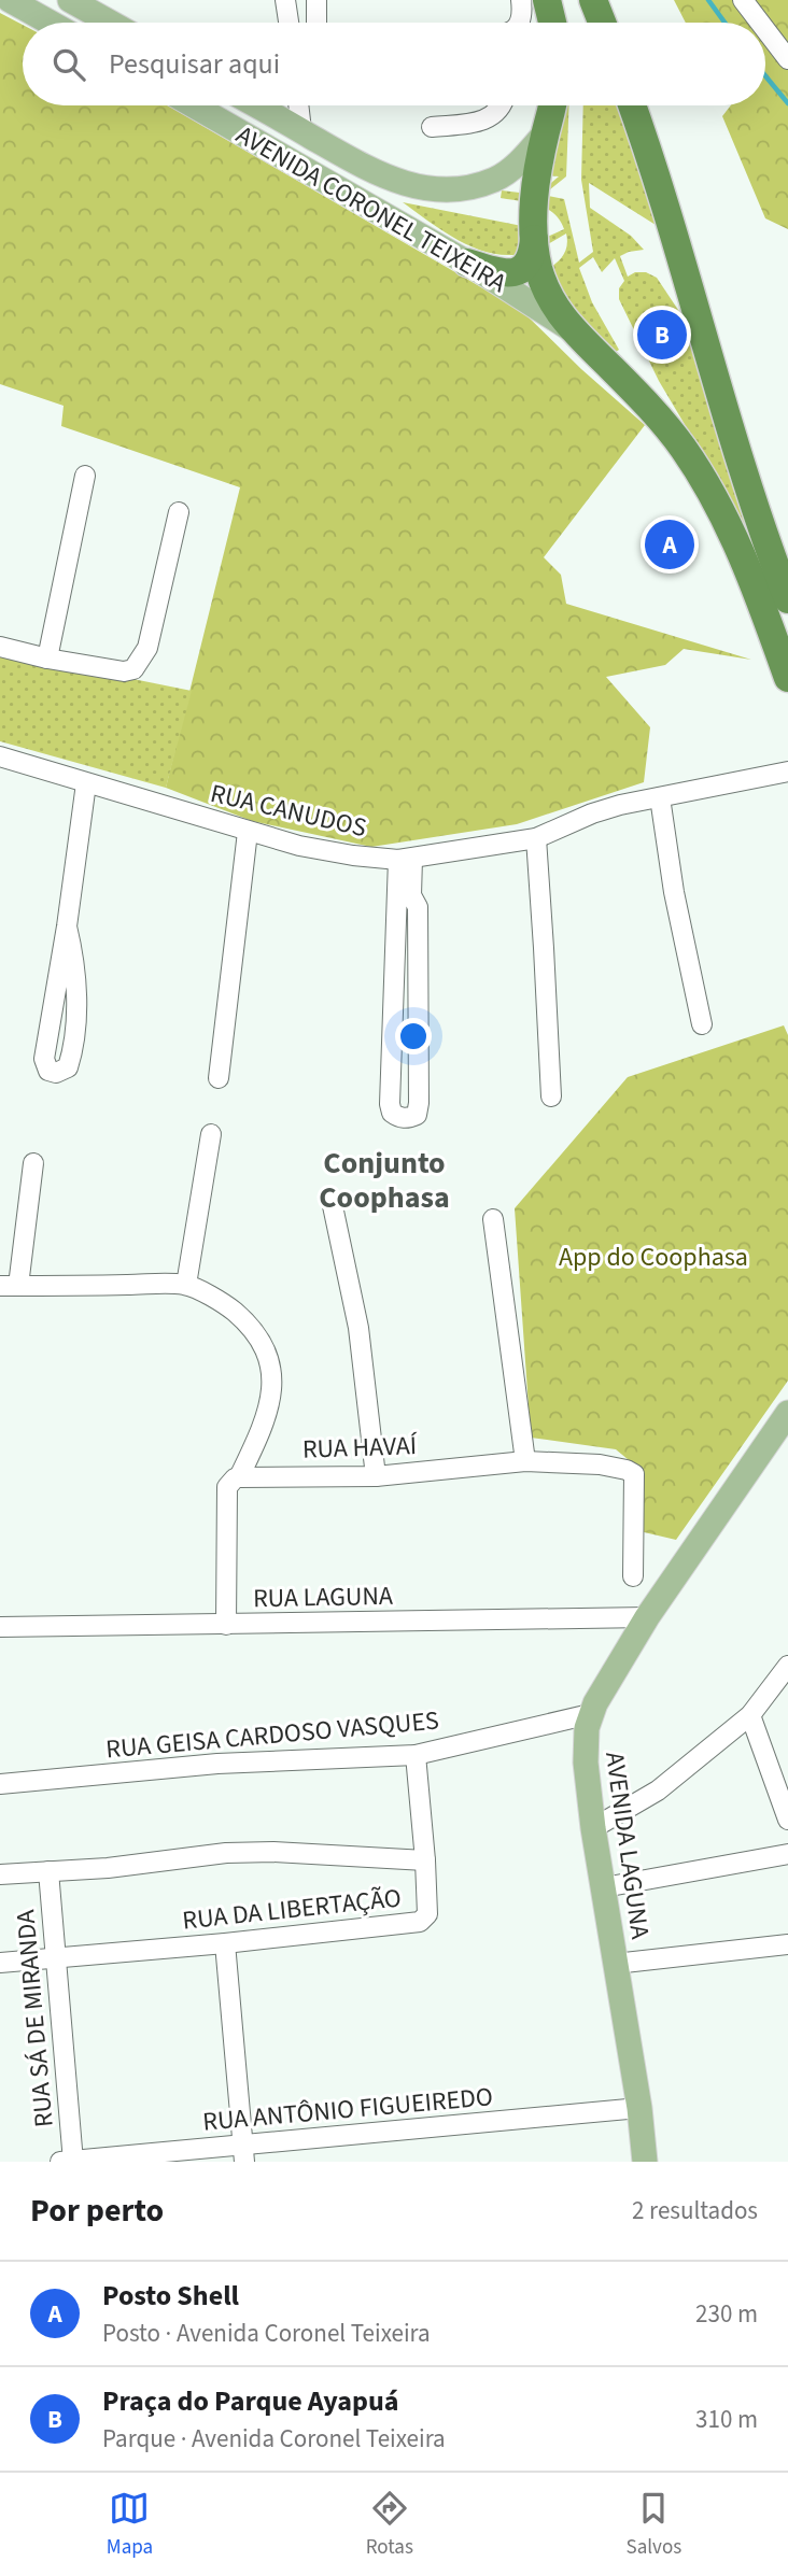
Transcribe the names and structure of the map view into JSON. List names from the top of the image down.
{
  "streets": {
    "highway": ["AVENIDA CORONEL TEIXEIRA"],
    "main road": ["AVENIDA LAGUNA"],
    "street": [
      "RUA CANUDOS",
      "RUA HAVAÍ",
      "RUA LAGUNA",
      "RUA GEISA CARDOSO VASQUES",
      "RUA DA LIBERTAÇÃO",
      "RUA SÁ DE MIRANDA",
      "RUA ANTÔNIO FIGUEIREDO"
    ]
  },
  "crossings": [
    ["RUA LAGUNA", "AVENIDA LAGUNA"],
    ["RUA GEISA CARDOSO VASQUES", "AVENIDA LAGUNA"],
    ["RUA GEISA CARDOSO VASQUES", "RUA DA LIBERTAÇÃO"],
    ["AVENIDA LAGUNA", "RUA ANTÔNIO FIGUEIREDO"],
    ["RUA DA LIBERTAÇÃO", "RUA SÁ DE MIRANDA"],
    ["RUA SÁ DE MIRANDA", "RUA ANTÔNIO FIGUEIREDO"]
  ],
  "districts": ["Conjunto Coophasa"],
  "parks": ["App do Coophasa"],
  "page": {
    "search": "Pesquisar aqui",
    "pins": ["B", "A"],
    "heading": ["Por perto", "2 resultados"],
    "list": [
      {
        "mark": "A",
        "name": "Posto Shell",
        "note": "Posto · Avenida Coronel Teixeira",
        "value": "230 m"
      },
      {
        "mark": "B",
        "name": "Praça do Parque Ayapuá",
        "note": "Parque · Avenida Coronel Teixeira",
        "value": "310 m"
      }
    ],
    "nav": ["Mapa", "Rotas", "Salvos"]
  }
}
